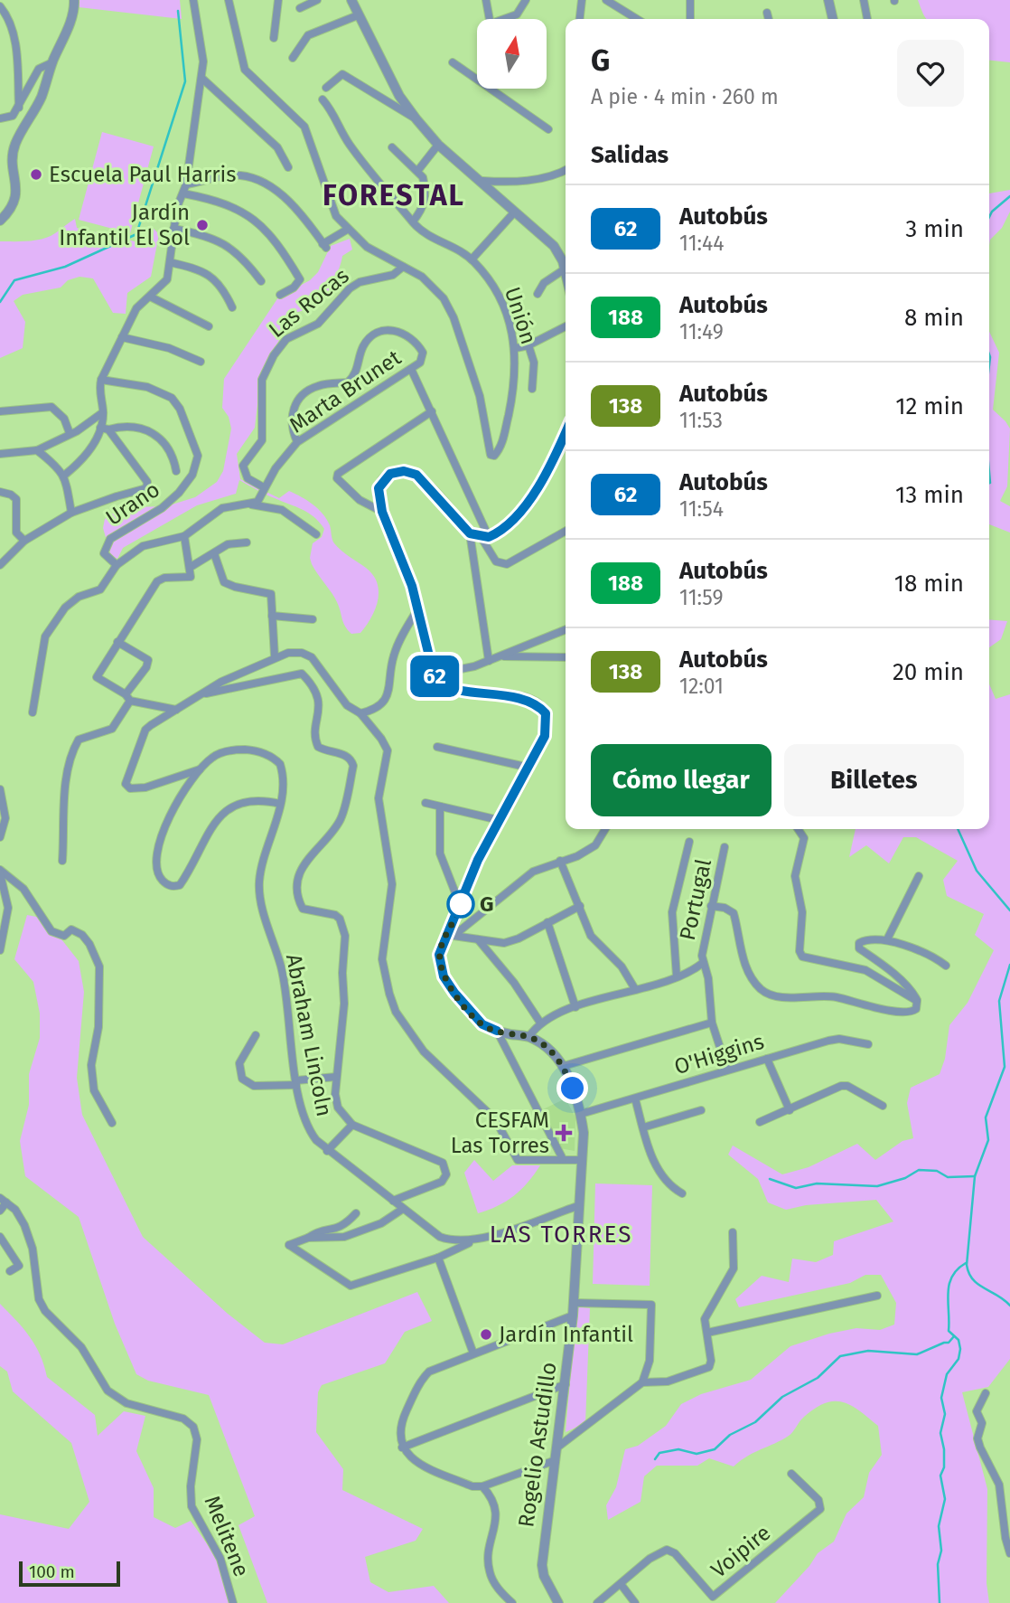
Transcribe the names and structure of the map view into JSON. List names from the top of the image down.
{
  "streets": {
    "street": [
      "Las Rocas",
      "Unión",
      "Marta Brunet",
      "Urano",
      "Portugal",
      "Abraham Lincoln",
      "O'Higgins",
      "Rogelio Astudillo",
      "Melitene",
      "Voipire"
    ]
  },
  "crossings": [
    ["Las Rocas", "Unión"],
    ["Las Rocas", "Marta Brunet"],
    ["Portugal", "O'Higgins"],
    ["Abraham Lincoln", "Rogelio Astudillo"],
    ["O'Higgins", "Rogelio Astudillo"]
  ],
  "districts": ["FORESTAL", "LAS TORRES"],
  "places": {
    "other": [
      "Escuela Paul Harris",
      "Jardín Infantil El Sol",
      "G",
      "Jardín Infantil"
    ],
    "health": ["CESFAM Las Torres"]
  },
  "lines": ["bus line 62"],
  "scale_bar": "100 m",
  "north": "top",
  "page": {
    "on_map": "62",
    "heading": [
      ["G", "A pie · 4 min · 260 m"],
      "Salidas"
    ],
    "list": [
      {
        "mark": "62",
        "name": "Autobús",
        "note": "11:44",
        "value": "3 min"
      },
      {
        "mark": "188",
        "name": "Autobús",
        "note": "11:49",
        "value": "8 min"
      },
      {
        "mark": "138",
        "name": "Autobús",
        "note": "11:53",
        "value": "12 min"
      },
      {
        "mark": "62",
        "name": "Autobús",
        "note": "11:54",
        "value": "13 min"
      },
      {
        "mark": "188",
        "name": "Autobús",
        "note": "11:59",
        "value": "18 min"
      },
      {
        "mark": "138",
        "name": "Autobús",
        "note": "12:01",
        "value": "20 min"
      }
    ],
    "buttons": ["Cómo llegar", "Billetes"],
    "scale": "100 m"
  }
}
